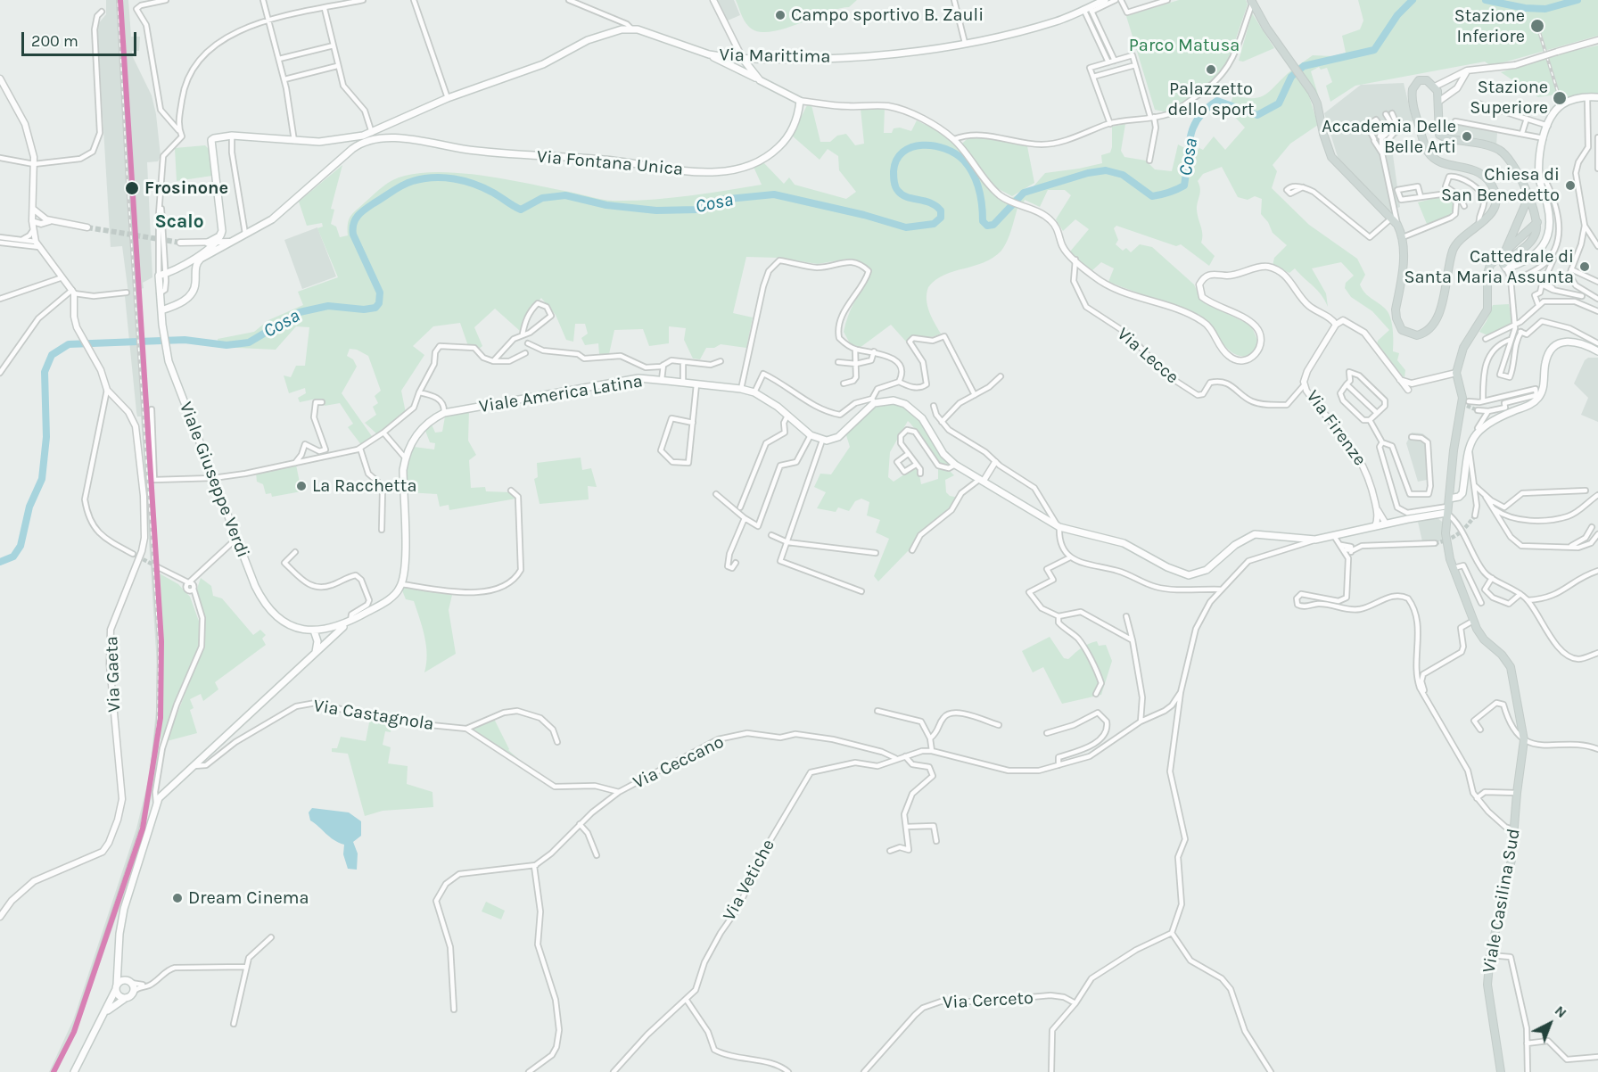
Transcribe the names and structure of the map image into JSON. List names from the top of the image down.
{
  "streets": {
    "main road": [
      "Via Marittima",
      "Via Fontana Unica",
      "Viale America Latina",
      "Viale Giuseppe Verdi",
      "Viale Casilina Sud"
    ],
    "street": [
      "Via Lecce",
      "Via Firenze",
      "Via Gaeta",
      "Via Castagnola",
      "Via Ceccano",
      "Via Vetiche",
      "Via Cerceto"
    ]
  },
  "crossings": [
    ["Via Lecce", "Via Firenze"],
    ["Via Castagnola", "Via Ceccano"],
    ["Via Ceccano", "Via Vetiche"]
  ],
  "districts": ["Scalo"],
  "water": ["Cosa"],
  "parks": ["Parco Matusa"],
  "places": [
    "Campo sportivo B. Zauli",
    "Stazione Inferiore",
    "Palazzetto dello sport",
    "Stazione Superiore",
    "Accademia Delle Belle Arti",
    "Chiesa di San Benedetto",
    "Frosinone",
    "Cattedrale di Santa Maria Assunta",
    "La Racchetta",
    "Dream Cinema"
  ],
  "scale_bar": "200 m",
  "north": "top right"
}
